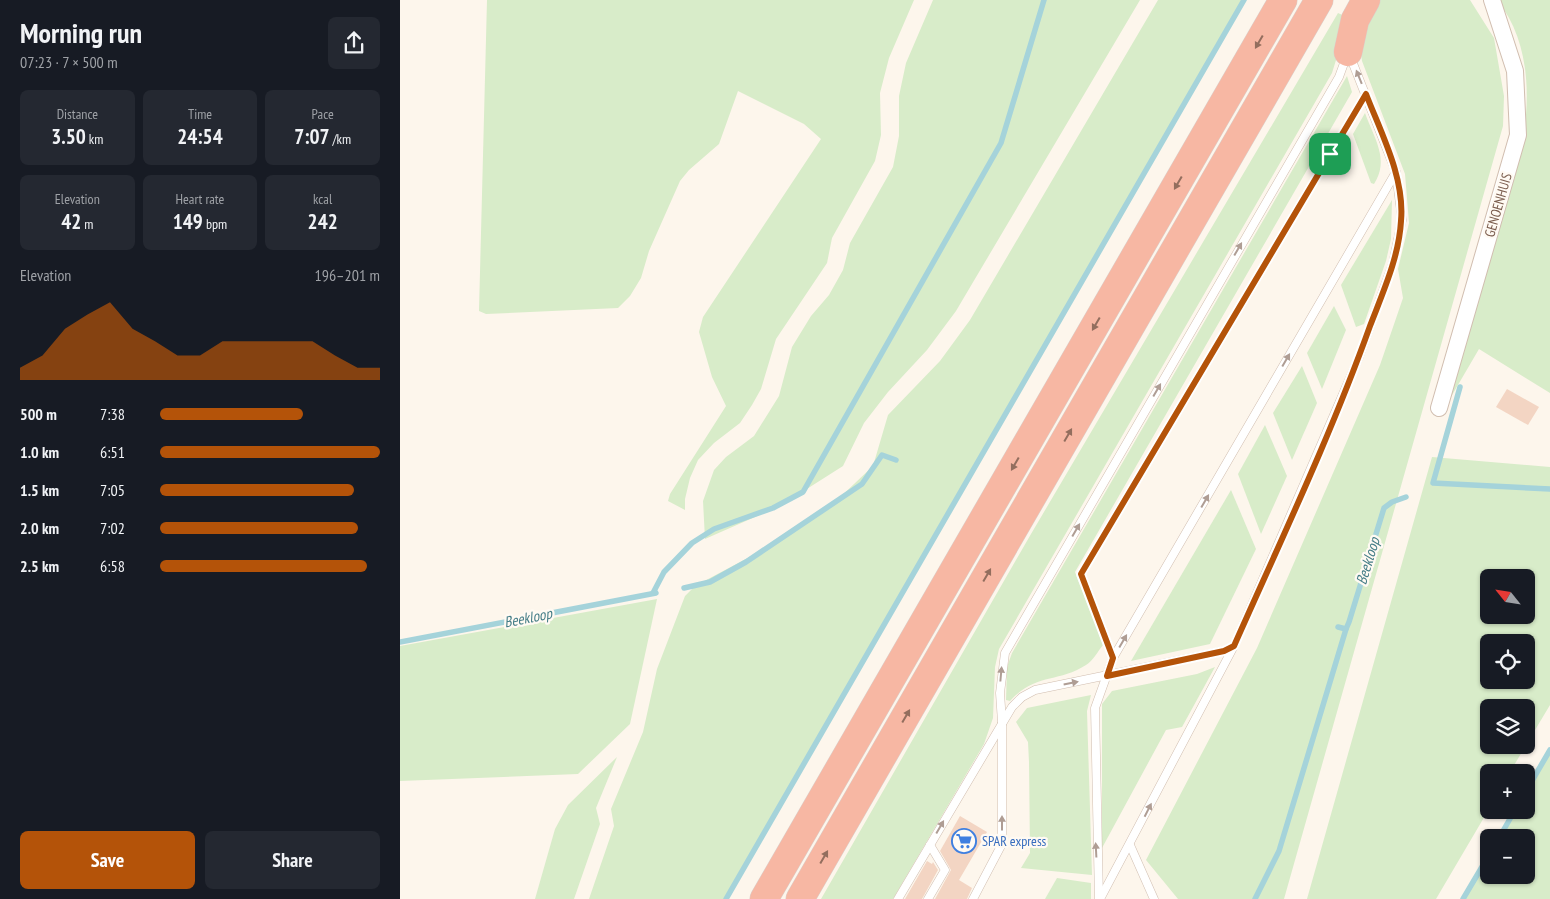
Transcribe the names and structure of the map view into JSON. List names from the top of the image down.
{
  "streets": {
    "street": ["GENOENHUIS"]
  },
  "water": ["Beekloop"],
  "places": {
    "supermarket": ["SPAR express"]
  },
  "north": "top left",
  "page": {
    "heading": ["Morning run", "07:23 · 7 × 500 m"],
    "stats": [
      ["Distance", "3.50 km"],
      ["Time", "24:54"],
      ["Pace", "7:07 /km"],
      ["Elevation", "42 m"],
      ["Heart rate", "149 bpm"],
      ["kcal", "242"]
    ],
    "chart": ["Elevation", "196–201 m"],
    "list": [
      {
        "name": "500 m",
        "note": "7:38"
      },
      {
        "name": "1.0 km",
        "note": "6:51"
      },
      {
        "name": "1.5 km",
        "note": "7:05"
      },
      {
        "name": "2.0 km",
        "note": "7:02"
      },
      {
        "name": "2.5 km",
        "note": "6:58"
      }
    ],
    "map_buttons": ["+", "−"],
    "buttons": ["Save", "Share"]
  }
}
